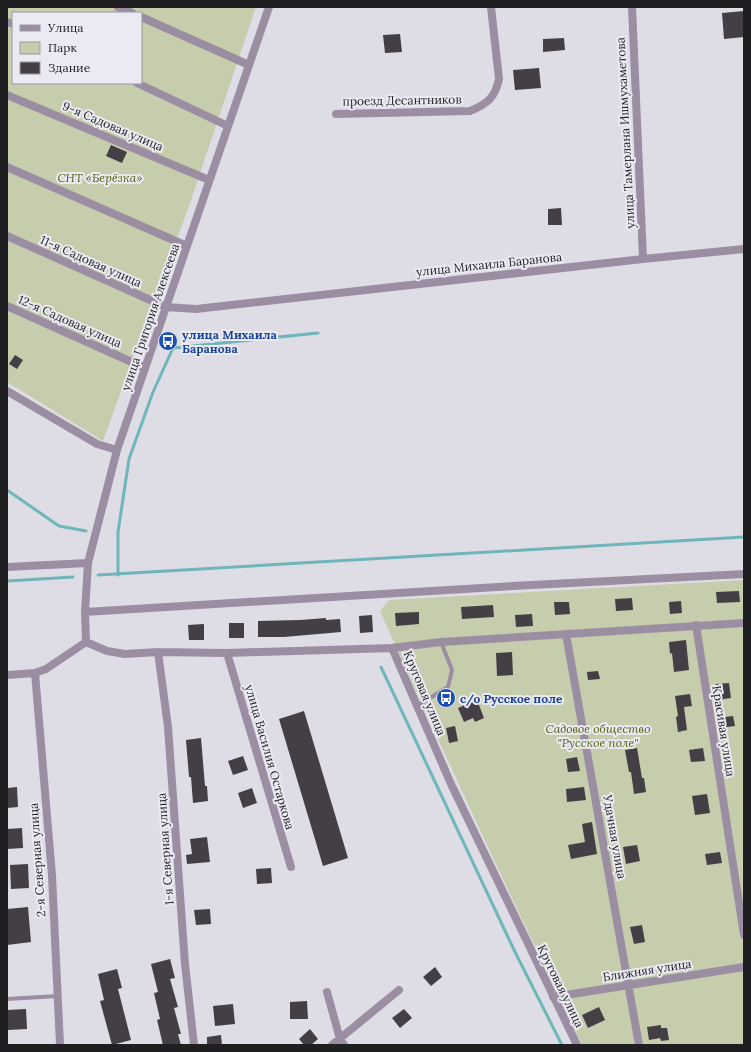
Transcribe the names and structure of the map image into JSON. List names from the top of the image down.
{
  "streets": {
    "street": [
      "проезд Десантников",
      "9-я Садовая улица",
      "улица Тамерлана Ишмухаметова",
      "11-я Садовая улица",
      "улица Михаила Баранова",
      "улица Григория Алексеева",
      "12-я Садовая улица",
      "Круговая улица",
      "Красивая улица",
      "улица Василия Остаркова",
      "Удачная улица",
      "1-я Северная улица",
      "2-я Северная улица",
      "Ближняя улица"
    ]
  },
  "crossings": [
    ["9-я Садовая улица", "улица Григория Алексеева"],
    ["улица Тамерлана Ишмухаметова", "улица Михаила Баранова"],
    ["11-я Садовая улица", "улица Михаила Баранова"],
    ["11-я Садовая улица", "улица Григория Алексеева"],
    ["улица Михаила Баранова", "улица Григория Алексеева"],
    ["улица Григория Алексеева", "12-я Садовая улица"],
    ["Круговая улица", "Красивая улица"],
    ["Круговая улица", "Удачная улица"],
    ["Круговая улица", "Ближняя улица"],
    ["Удачная улица", "Ближняя улица"]
  ],
  "parks": ["СНТ «Берёзка»", "Садовое общество \"Русское поле\""],
  "places": {
    "bus stop": ["улица Михаила Баранова", "с/о Русское поле"]
  },
  "legend": ["Улица", "Парк", "Здание"]
}
